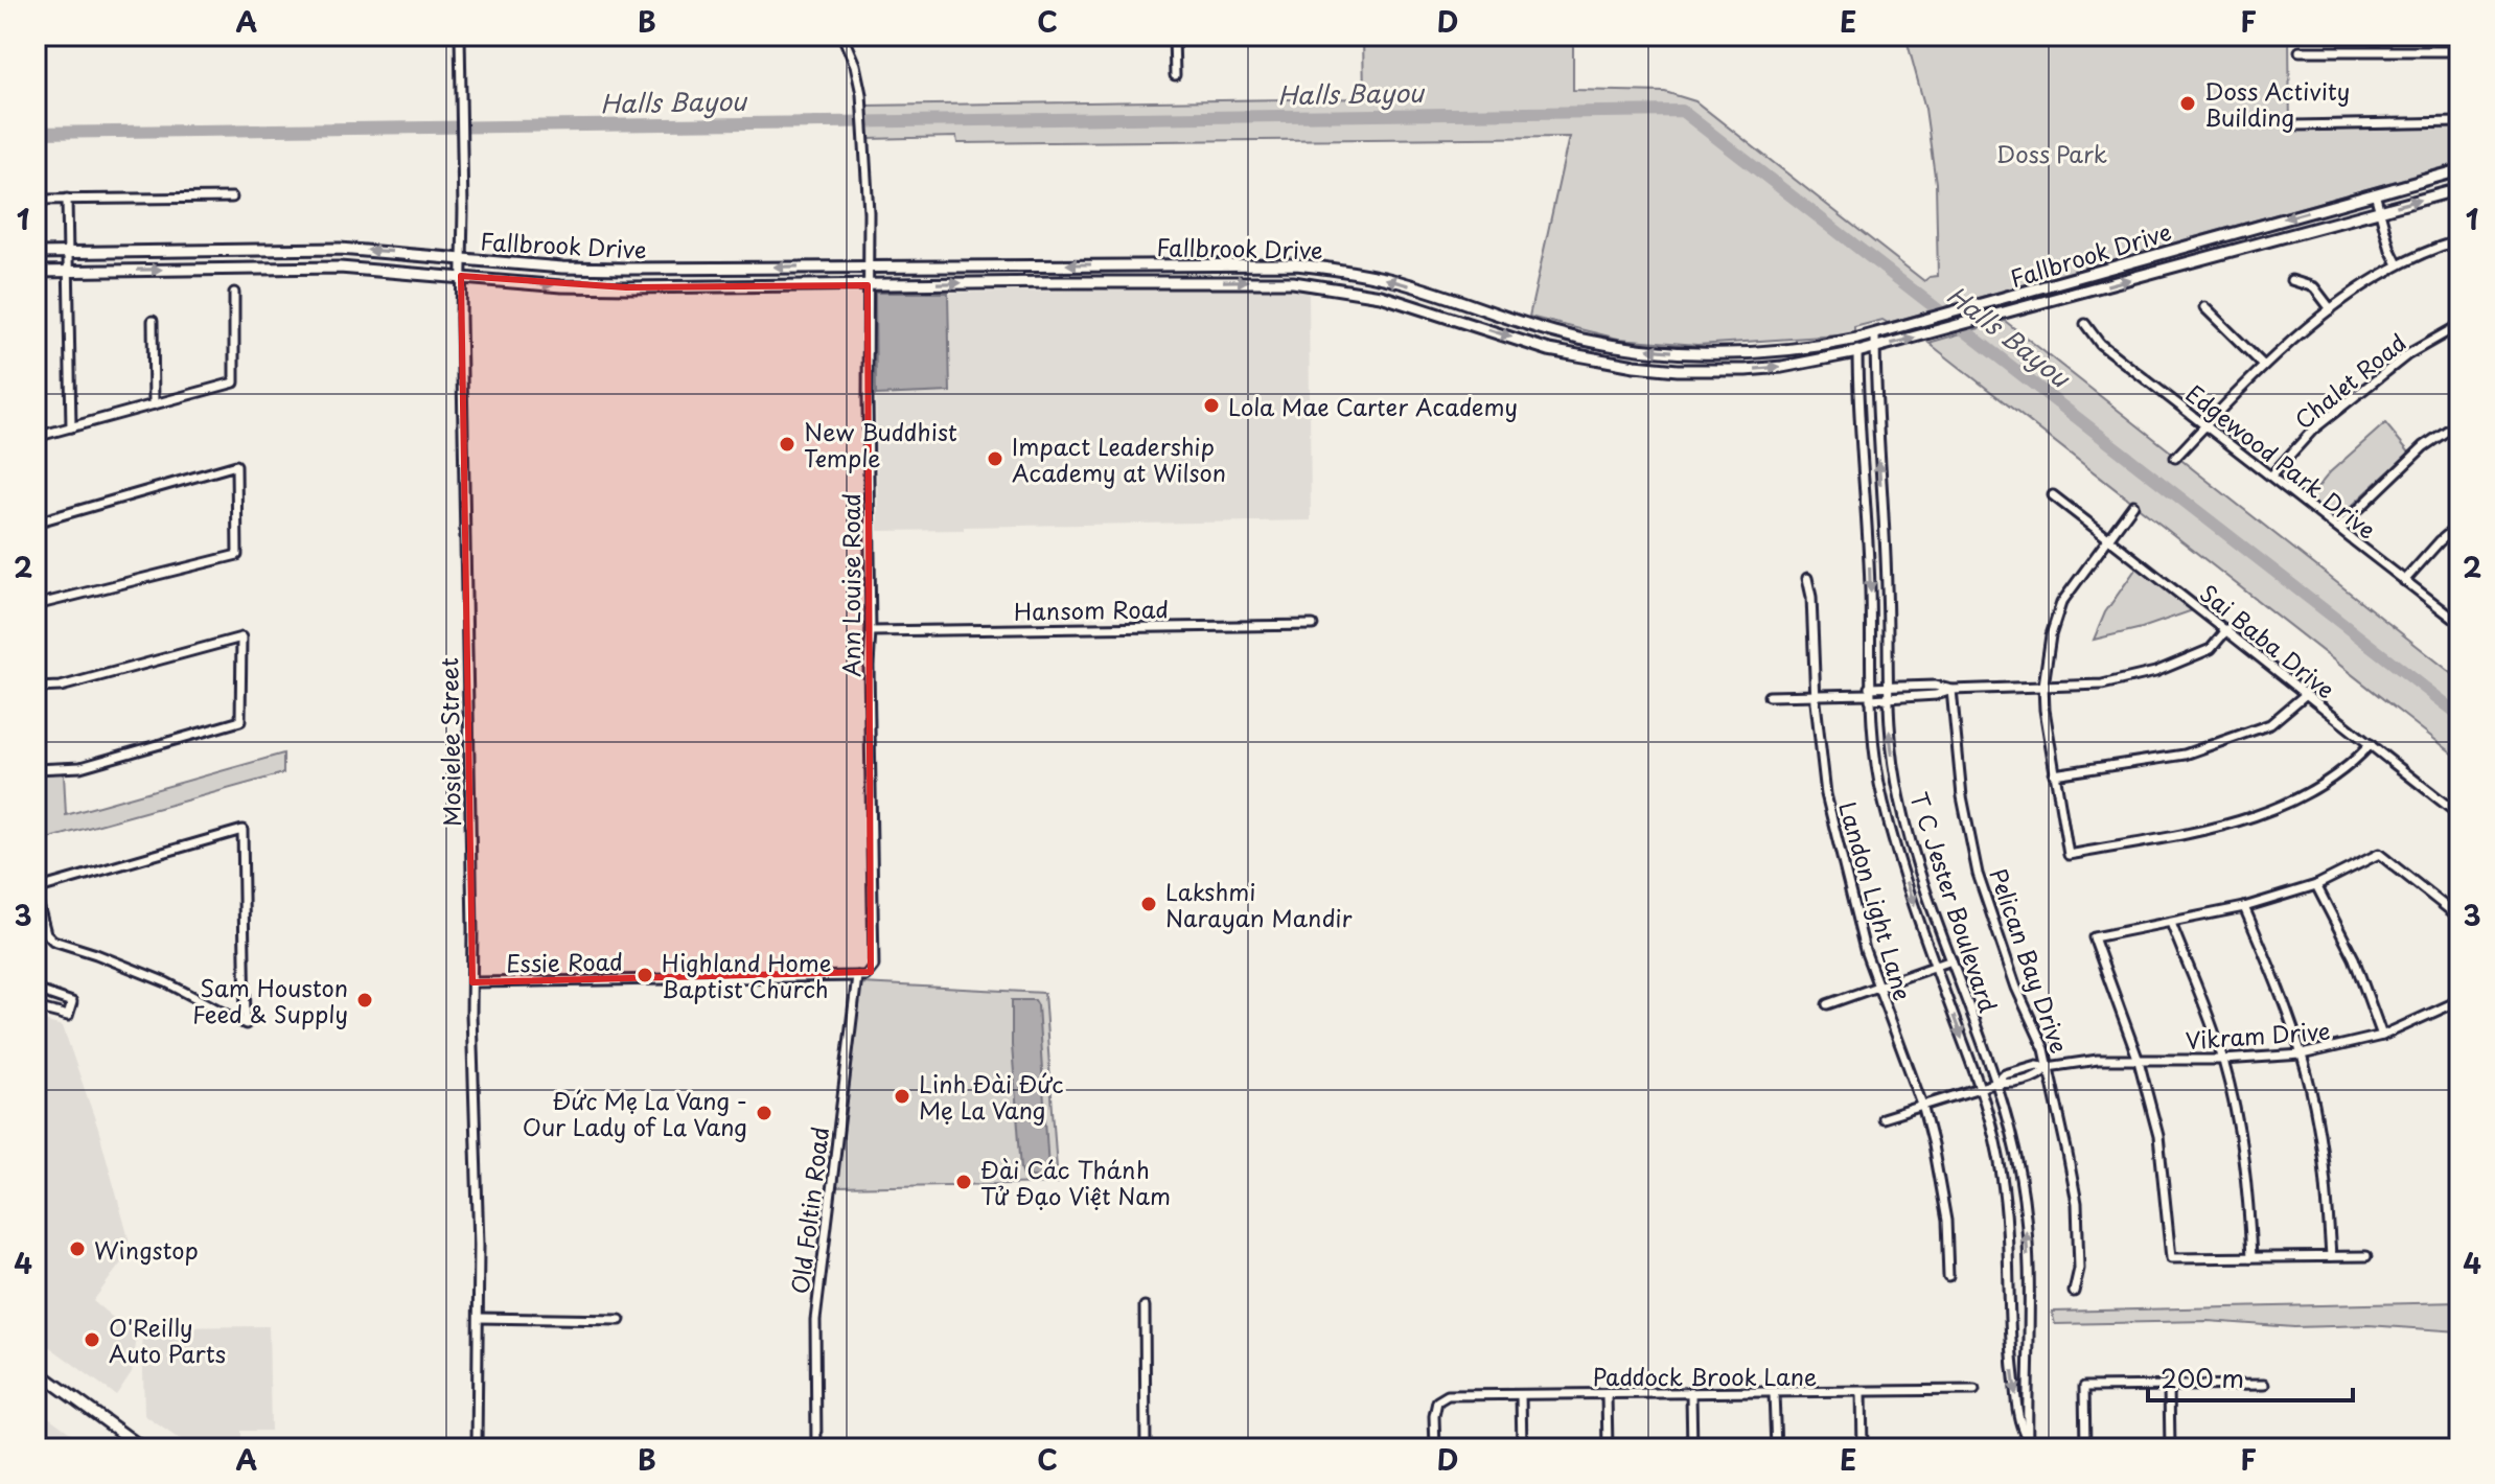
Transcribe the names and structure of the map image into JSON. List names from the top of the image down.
{
  "streets": {
    "main road": ["Fallbrook Drive"],
    "street": [
      "Chalet Road",
      "Edgewood Park Drive",
      "Ann Louise Road",
      "Hansom Road",
      "Sai Baba Drive",
      "Mosielee Street",
      "Landon Light Lane",
      "T C Jester Boulevard",
      "Pelican Bay Drive",
      "Essie Road",
      "Vikram Drive",
      "Old Foltin Road",
      "Paddock Brook Lane"
    ]
  },
  "crossings": [
    ["Fallbrook Drive", "Ann Louise Road"],
    ["Fallbrook Drive", "Mosielee Street"],
    ["Fallbrook Drive", "T C Jester Boulevard"],
    ["Chalet Road", "Edgewood Park Drive"],
    ["Ann Louise Road", "Hansom Road"],
    ["Ann Louise Road", "Essie Road"],
    ["Ann Louise Road", "Old Foltin Road"],
    ["Mosielee Street", "Essie Road"],
    ["Landon Light Lane", "Vikram Drive"],
    ["T C Jester Boulevard", "Vikram Drive"],
    ["Pelican Bay Drive", "Vikram Drive"],
    ["Essie Road", "Old Foltin Road"]
  ],
  "water": ["Halls Bayou"],
  "parks": ["Doss Park"],
  "places": [
    "Doss Activity Building",
    "Lola Mae Carter Academy",
    "New Buddhist Temple",
    "Impact Leadership Academy at Wilson",
    "Lakshmi Narayan Mandir",
    "Highland Home Baptist Church",
    "Sam Houston Feed & Supply",
    "Linh Đài Đức Mẹ La Vang",
    "Đức Mẹ La Vang - Our Lady of La Vang",
    "Đài Các Thánh Tử Đạo Việt Nam",
    "Wingstop",
    "O'Reilly Auto Parts"
  ],
  "scale_bar": "200 m",
  "grid": {
    "columns": [
      "A",
      "B",
      "C",
      "D",
      "E",
      "F"
    ],
    "rows": [
      "1",
      "2",
      "3",
      "4"
    ]
  }
}
